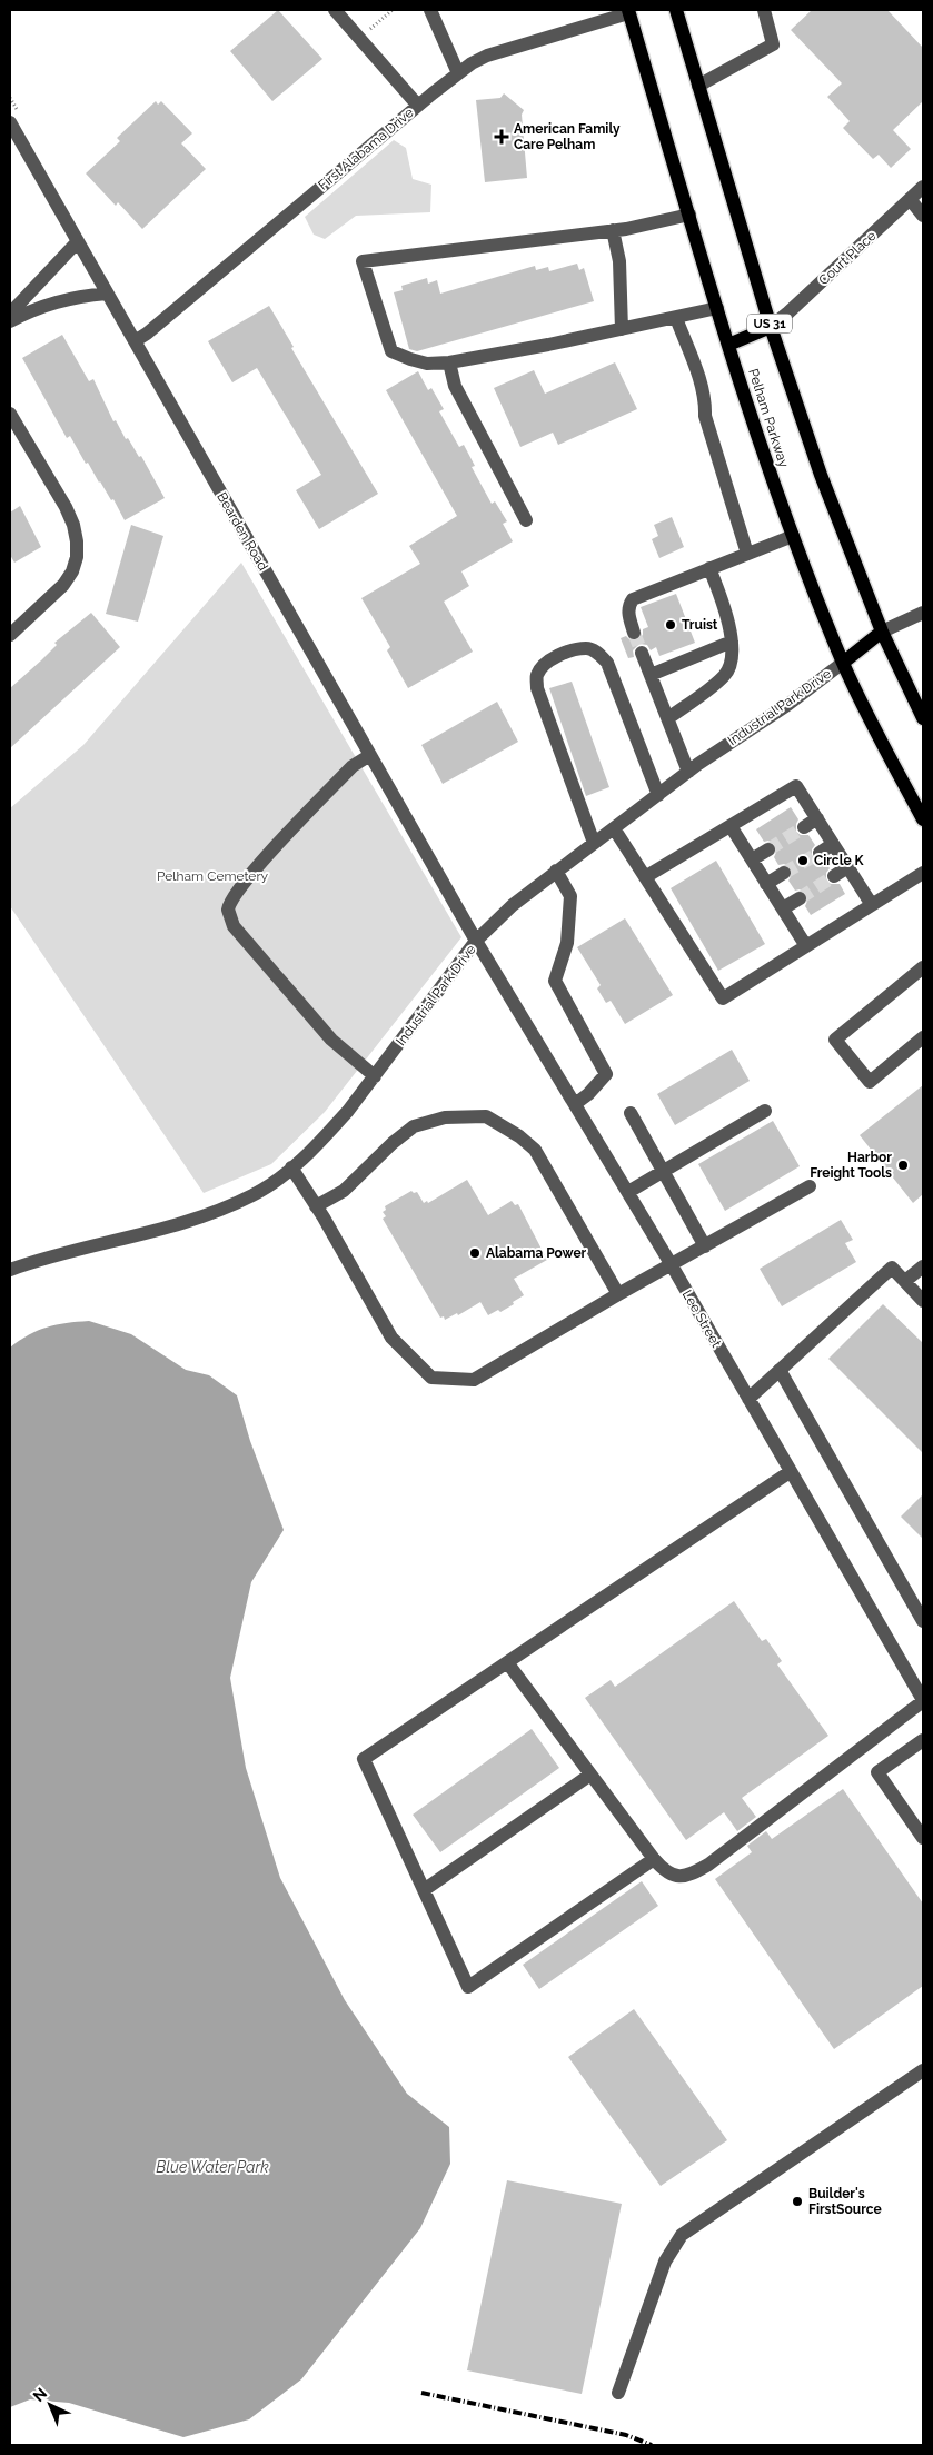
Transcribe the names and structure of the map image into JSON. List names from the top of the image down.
{
  "streets": {
    "main road": ["US 31", "Pelham Parkway"],
    "street": [
      "First Alabama Drive",
      "Court Place",
      "Bearden Road",
      "Industrial Park Drive",
      "Lee Street"
    ]
  },
  "crossings": [
    ["First Alabama Drive", "Pelham Parkway"],
    ["First Alabama Drive", "Bearden Road"],
    ["Court Place", "US 31"],
    ["Pelham Parkway", "Industrial Park Drive"],
    ["Bearden Road", "Industrial Park Drive"],
    ["Bearden Road", "Lee Street"],
    ["Industrial Park Drive", "Lee Street"]
  ],
  "water": ["Blue Water Park"],
  "parks": ["Pelham Cemetery"],
  "places": {
    "health": ["American Family Care Pelham"],
    "other": [
      "Truist",
      "Circle K",
      "Harbor Freight Tools",
      "Alabama Power",
      "Builder's FirstSource"
    ]
  },
  "north": "top left"
}
